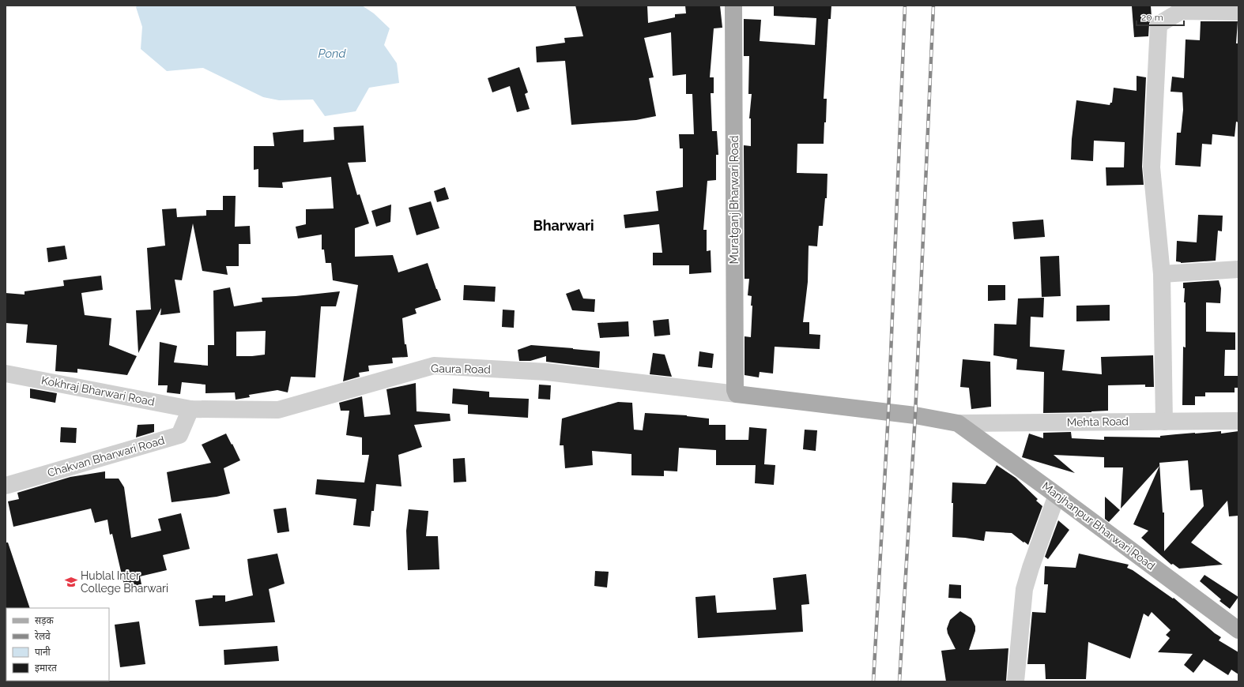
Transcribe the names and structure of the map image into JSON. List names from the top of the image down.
{
  "streets": {
    "main road": ["Muratganj Bharwari Road", "Manjhanpur Bharwari Road"],
    "street": [
      "Gaura Road",
      "Kokhraj Bharwari Road",
      "Mehta Road",
      "Chakvan Bharwari Road"
    ]
  },
  "crossings": [
    ["Muratganj Bharwari Road", "Gaura Road"],
    ["Gaura Road", "Kokhraj Bharwari Road"],
    ["Gaura Road", "Chakvan Bharwari Road"],
    ["Kokhraj Bharwari Road", "Chakvan Bharwari Road"],
    ["Mehta Road", "Manjhanpur Bharwari Road"]
  ],
  "districts": ["Bharwari"],
  "water": ["Pond"],
  "places": {
    "school or university": ["Hublal Inter College Bharwari"]
  },
  "legend": [
    "सड़क",
    "रेलवे",
    "पानी",
    "इमारत"
  ],
  "scale_bar": "20 m"
}
